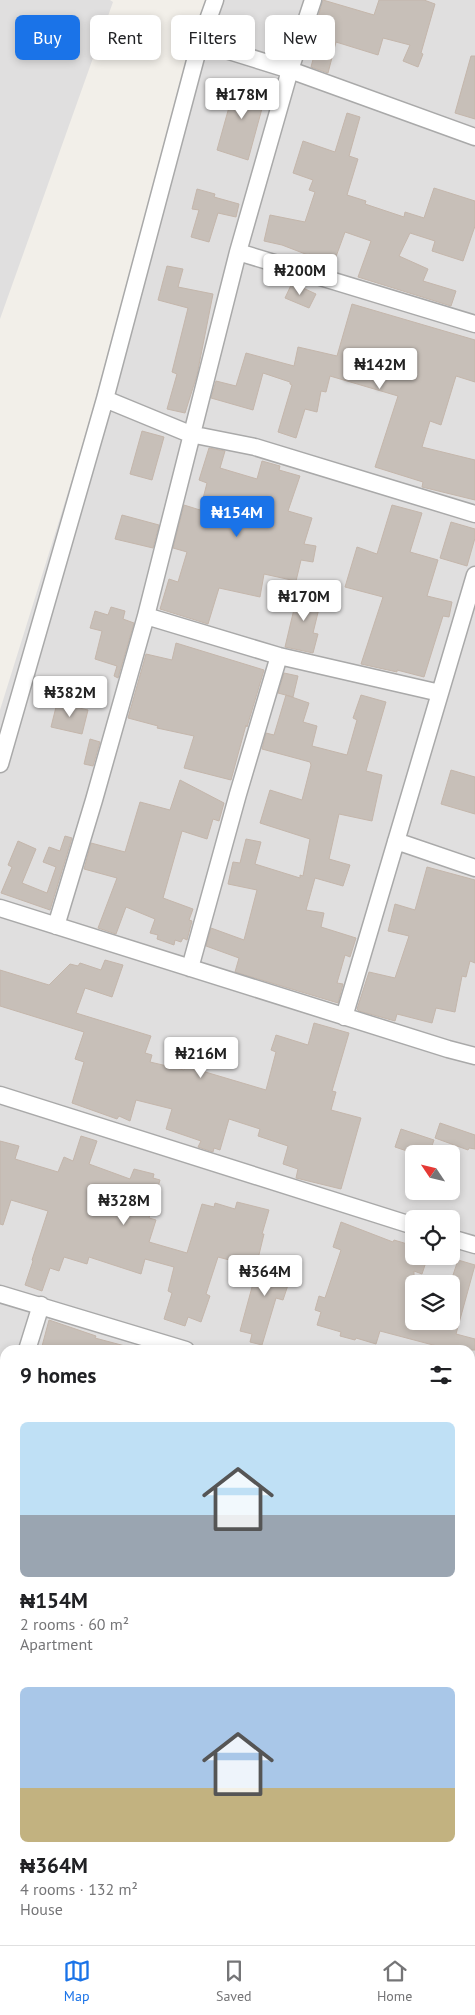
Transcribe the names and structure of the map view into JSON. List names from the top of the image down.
{
  "north": "top left",
  "page": {
    "chip": [
      "Buy",
      "Rent",
      "Filters",
      "New"
    ],
    "price": [
      "₦178M",
      "₦200M",
      "₦142M",
      "₦154M",
      "₦170M",
      "₦382M",
      "₦216M",
      "₦328M",
      "₦364M"
    ],
    "heading": "9 homes",
    "list": [
      {
        "name": "₦154M",
        "note": "2 rooms · 60 m² · Apartment"
      },
      {
        "name": "₦364M",
        "note": "4 rooms · 132 m² · House"
      }
    ],
    "tabs": ["Map", "Saved", "Home"]
  }
}
